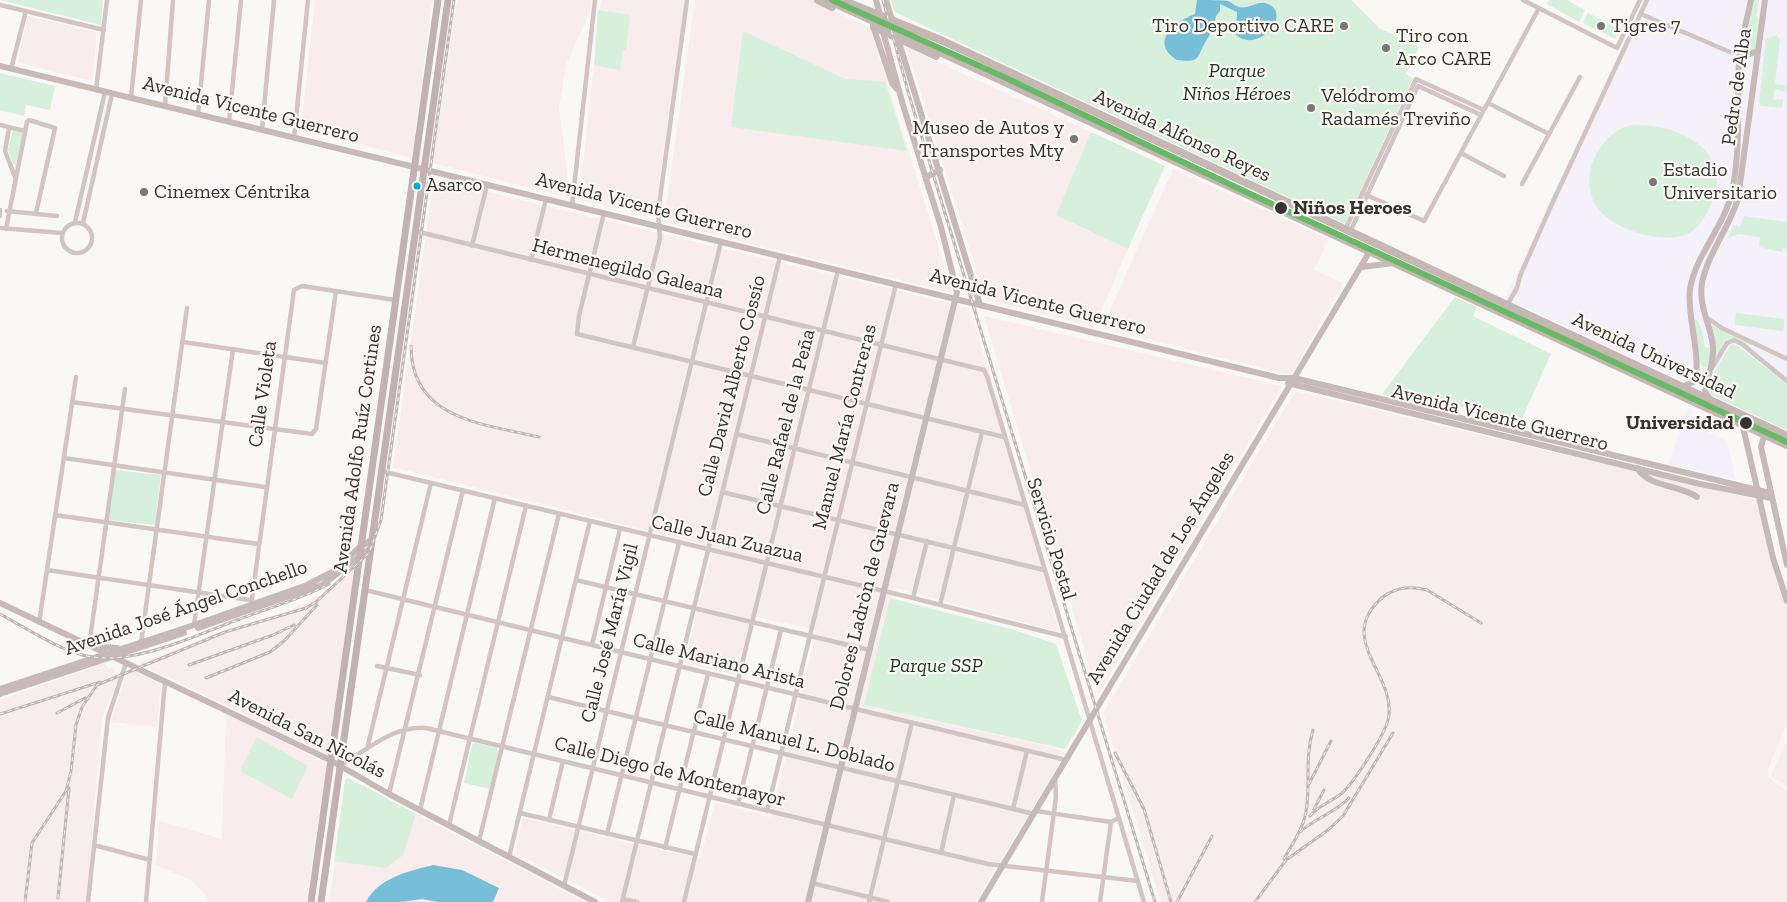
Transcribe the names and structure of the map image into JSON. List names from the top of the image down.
{
  "streets": {
    "highway": ["Avenida Alfonso Reyes", "Avenida Universidad"],
    "main road": ["Avenida Adolfo Ruíz Cortines"],
    "street": [
      "Pedro de Alba",
      "Avenida Vicente Guerrero",
      "Hermenegildo Galeana",
      "Calle David Alberto Cossío",
      "Calle Violeta",
      "Calle Rafael de la Peña",
      "Manuel María Contreras",
      "Calle Juan Zuazua",
      "Servicio Postal",
      "Avenida Ciudad de Los Ángeles",
      "Dolores Ladròn de Guevara",
      "Avenida José Ángel Conchello",
      "Calle José María Vigil",
      "Calle Mariano Arista",
      "Avenida San Nicolás",
      "Calle Manuel L. Doblado",
      "Calle Diego de Montemayor"
    ]
  },
  "crossings": [
    ["Pedro de Alba", "Avenida Universidad"],
    ["Avenida Vicente Guerrero", "Calle David Alberto Cossío"],
    ["Avenida Vicente Guerrero", "Calle Rafael de la Peña"],
    ["Avenida Vicente Guerrero", "Manuel María Contreras"],
    ["Avenida Vicente Guerrero", "Avenida Adolfo Ruíz Cortines"],
    ["Avenida Vicente Guerrero", "Avenida Ciudad de Los Ángeles"],
    ["Avenida Vicente Guerrero", "Dolores Ladròn de Guevara"],
    ["Avenida Vicente Guerrero", "Calle José María Vigil"],
    ["Avenida Alfonso Reyes", "Avenida Universidad"],
    ["Avenida Alfonso Reyes", "Avenida Ciudad de Los Ángeles"],
    ["Hermenegildo Galeana", "Calle David Alberto Cossío"],
    ["Hermenegildo Galeana", "Calle Rafael de la Peña"],
    ["Hermenegildo Galeana", "Manuel María Contreras"],
    ["Hermenegildo Galeana", "Avenida Adolfo Ruíz Cortines"],
    ["Hermenegildo Galeana", "Servicio Postal"],
    ["Hermenegildo Galeana", "Dolores Ladròn de Guevara"],
    ["Hermenegildo Galeana", "Calle José María Vigil"],
    ["Calle David Alberto Cossío", "Calle Juan Zuazua"],
    ["Calle David Alberto Cossío", "Calle Mariano Arista"],
    ["Calle David Alberto Cossío", "Calle Manuel L. Doblado"],
    ["Calle David Alberto Cossío", "Calle Diego de Montemayor"],
    ["Calle Violeta", "Avenida Adolfo Ruíz Cortines"],
    ["Calle Violeta", "Avenida José Ángel Conchello"],
    ["Calle Rafael de la Peña", "Calle Juan Zuazua"],
    ["Calle Rafael de la Peña", "Calle Mariano Arista"],
    ["Calle Rafael de la Peña", "Calle Manuel L. Doblado"],
    ["Calle Rafael de la Peña", "Calle Diego de Montemayor"],
    ["Manuel María Contreras", "Calle Juan Zuazua"],
    ["Manuel María Contreras", "Calle Mariano Arista"],
    ["Manuel María Contreras", "Calle Manuel L. Doblado"],
    ["Manuel María Contreras", "Calle Diego de Montemayor"],
    ["Avenida Adolfo Ruíz Cortines", "Calle Juan Zuazua"],
    ["Avenida Adolfo Ruíz Cortines", "Avenida José Ángel Conchello"],
    ["Avenida Adolfo Ruíz Cortines", "Calle Mariano Arista"],
    ["Avenida Adolfo Ruíz Cortines", "Avenida San Nicolás"],
    ["Avenida Adolfo Ruíz Cortines", "Calle Diego de Montemayor"],
    ["Calle Juan Zuazua", "Servicio Postal"],
    ["Calle Juan Zuazua", "Dolores Ladròn de Guevara"],
    ["Calle Juan Zuazua", "Calle José María Vigil"],
    ["Servicio Postal", "Avenida Ciudad de Los Ángeles"],
    ["Servicio Postal", "Calle Diego de Montemayor"],
    ["Avenida Ciudad de Los Ángeles", "Calle Mariano Arista"],
    ["Avenida Ciudad de Los Ángeles", "Calle Manuel L. Doblado"],
    ["Avenida Ciudad de Los Ángeles", "Calle Diego de Montemayor"],
    ["Dolores Ladròn de Guevara", "Calle Mariano Arista"],
    ["Dolores Ladròn de Guevara", "Calle Manuel L. Doblado"],
    ["Dolores Ladròn de Guevara", "Calle Diego de Montemayor"],
    ["Avenida José Ángel Conchello", "Avenida San Nicolás"],
    ["Calle José María Vigil", "Calle Mariano Arista"],
    ["Calle José María Vigil", "Avenida San Nicolás"],
    ["Calle José María Vigil", "Calle Manuel L. Doblado"],
    ["Calle José María Vigil", "Calle Diego de Montemayor"],
    ["Avenida San Nicolás", "Calle Diego de Montemayor"]
  ],
  "parks": ["Parque Niños Héroes", "Parque SSP"],
  "places": [
    "Tiro Deportivo CARE",
    "Tigres 7",
    "Tiro con Arco CARE",
    "Velódromo Radamés Treviño",
    "Museo de Autos y Transportes Mty",
    "Estadio Universitario",
    "Asarco",
    "Cinemex Céntrika",
    "Niños Heroes",
    "Universidad"
  ]
}
